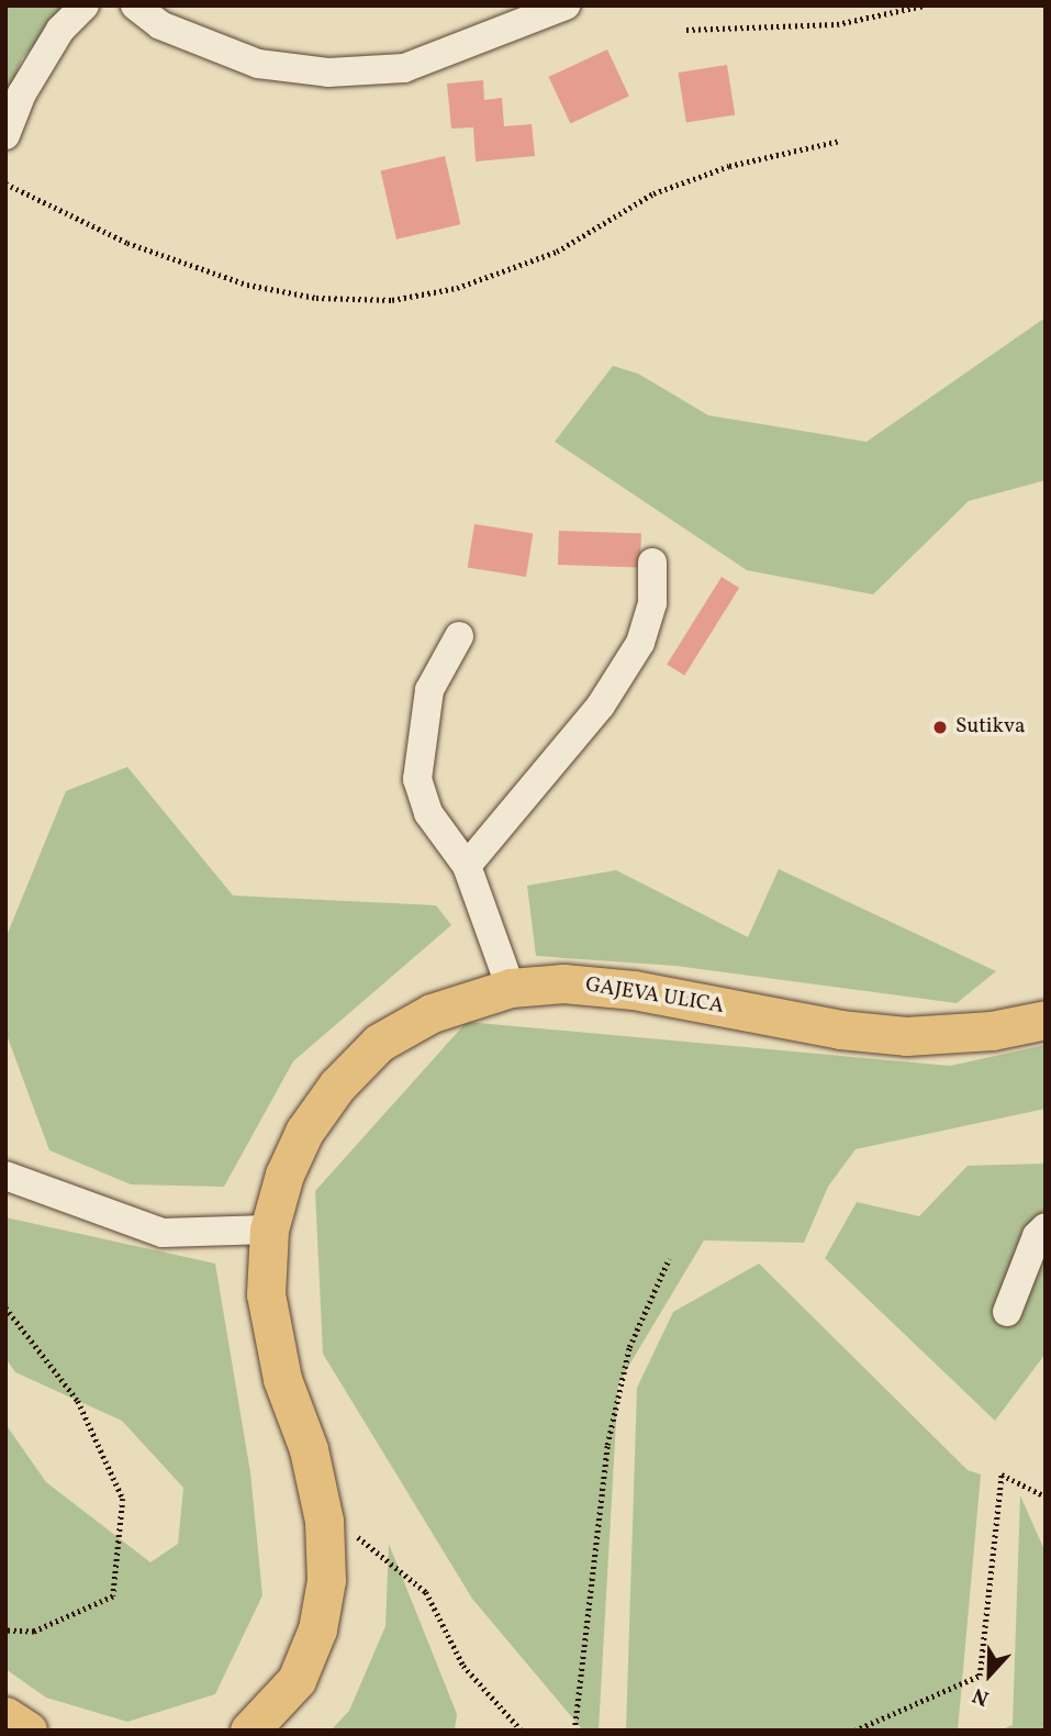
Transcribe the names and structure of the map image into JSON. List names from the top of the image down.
{
  "streets": {
    "main road": ["GAJEVA ULICA"]
  },
  "places": ["Sutikva"],
  "north": "bottom"
}
